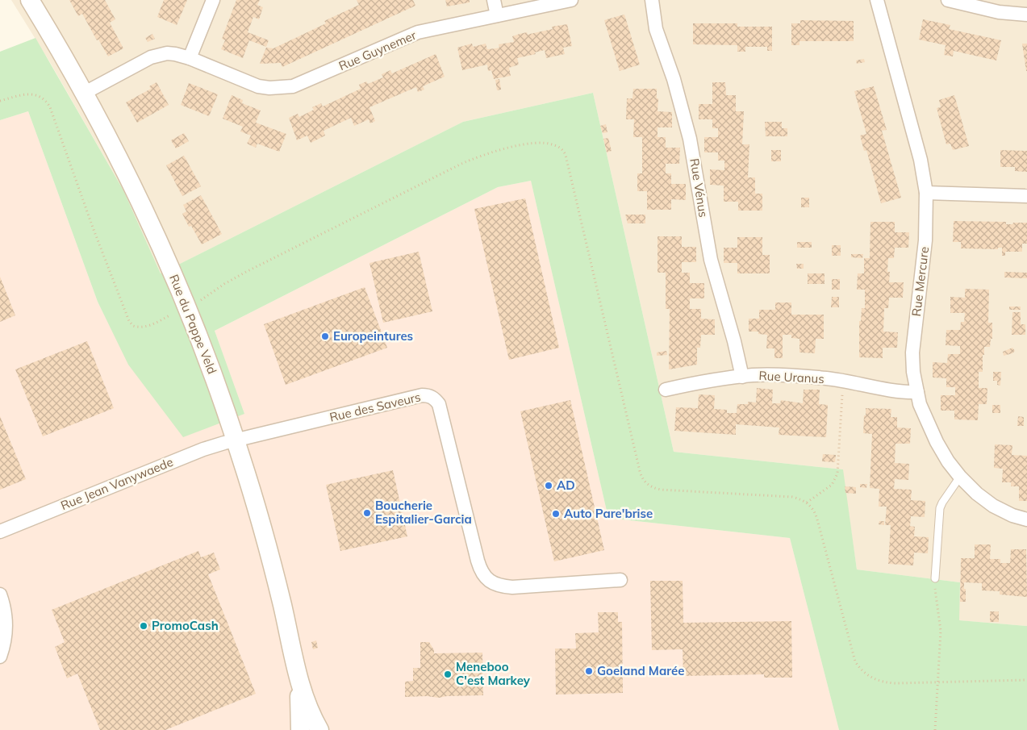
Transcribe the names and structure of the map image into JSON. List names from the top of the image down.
{
  "streets": {
    "street": [
      "Rue Guynemer",
      "Rue Vénus",
      "Rue Mercure",
      "Rue du Pappe Veld",
      "Rue Uranus",
      "Rue des Saveurs",
      "Rue Jean Vanywaede"
    ]
  },
  "crossings": [
    ["Rue Guynemer", "Rue du Pappe Veld"],
    ["Rue Vénus", "Rue Uranus"],
    ["Rue Mercure", "Rue Uranus"],
    ["Rue du Pappe Veld", "Rue des Saveurs"],
    ["Rue du Pappe Veld", "Rue Jean Vanywaede"],
    ["Rue des Saveurs", "Rue Jean Vanywaede"]
  ],
  "places": [
    "Europeintures",
    "AD",
    "Boucherie Espitalier-Garcia",
    "Auto Pare'brise",
    "PromoCash",
    "Goeland Marée",
    "Meneboo C'est Markey"
  ]
}
